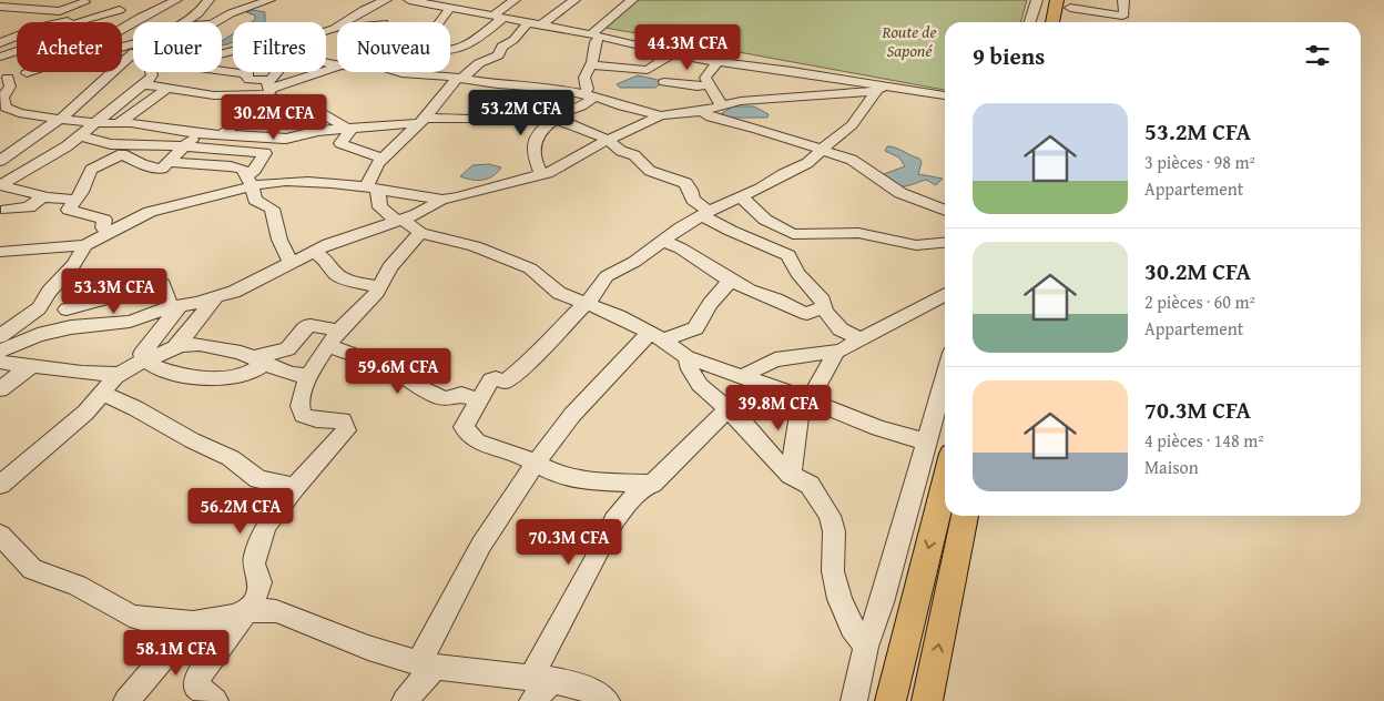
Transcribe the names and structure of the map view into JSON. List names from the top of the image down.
{
  "parks": ["Route de Saponé"],
  "page": {
    "chip": [
      "Acheter",
      "Louer",
      "Filtres",
      "Nouveau"
    ],
    "heading": "9 biens",
    "price": [
      "44.3M CFA",
      "53.2M CFA",
      "30.2M CFA",
      "53.3M CFA",
      "59.6M CFA",
      "39.8M CFA",
      "56.2M CFA",
      "70.3M CFA",
      "58.1M CFA"
    ],
    "list": [
      {
        "name": "53.2M CFA",
        "note": "3 pièces · 98 m² · Appartement"
      },
      {
        "name": "30.2M CFA",
        "note": "2 pièces · 60 m² · Appartement"
      },
      {
        "name": "70.3M CFA",
        "note": "4 pièces · 148 m² · Maison"
      }
    ]
  }
}
